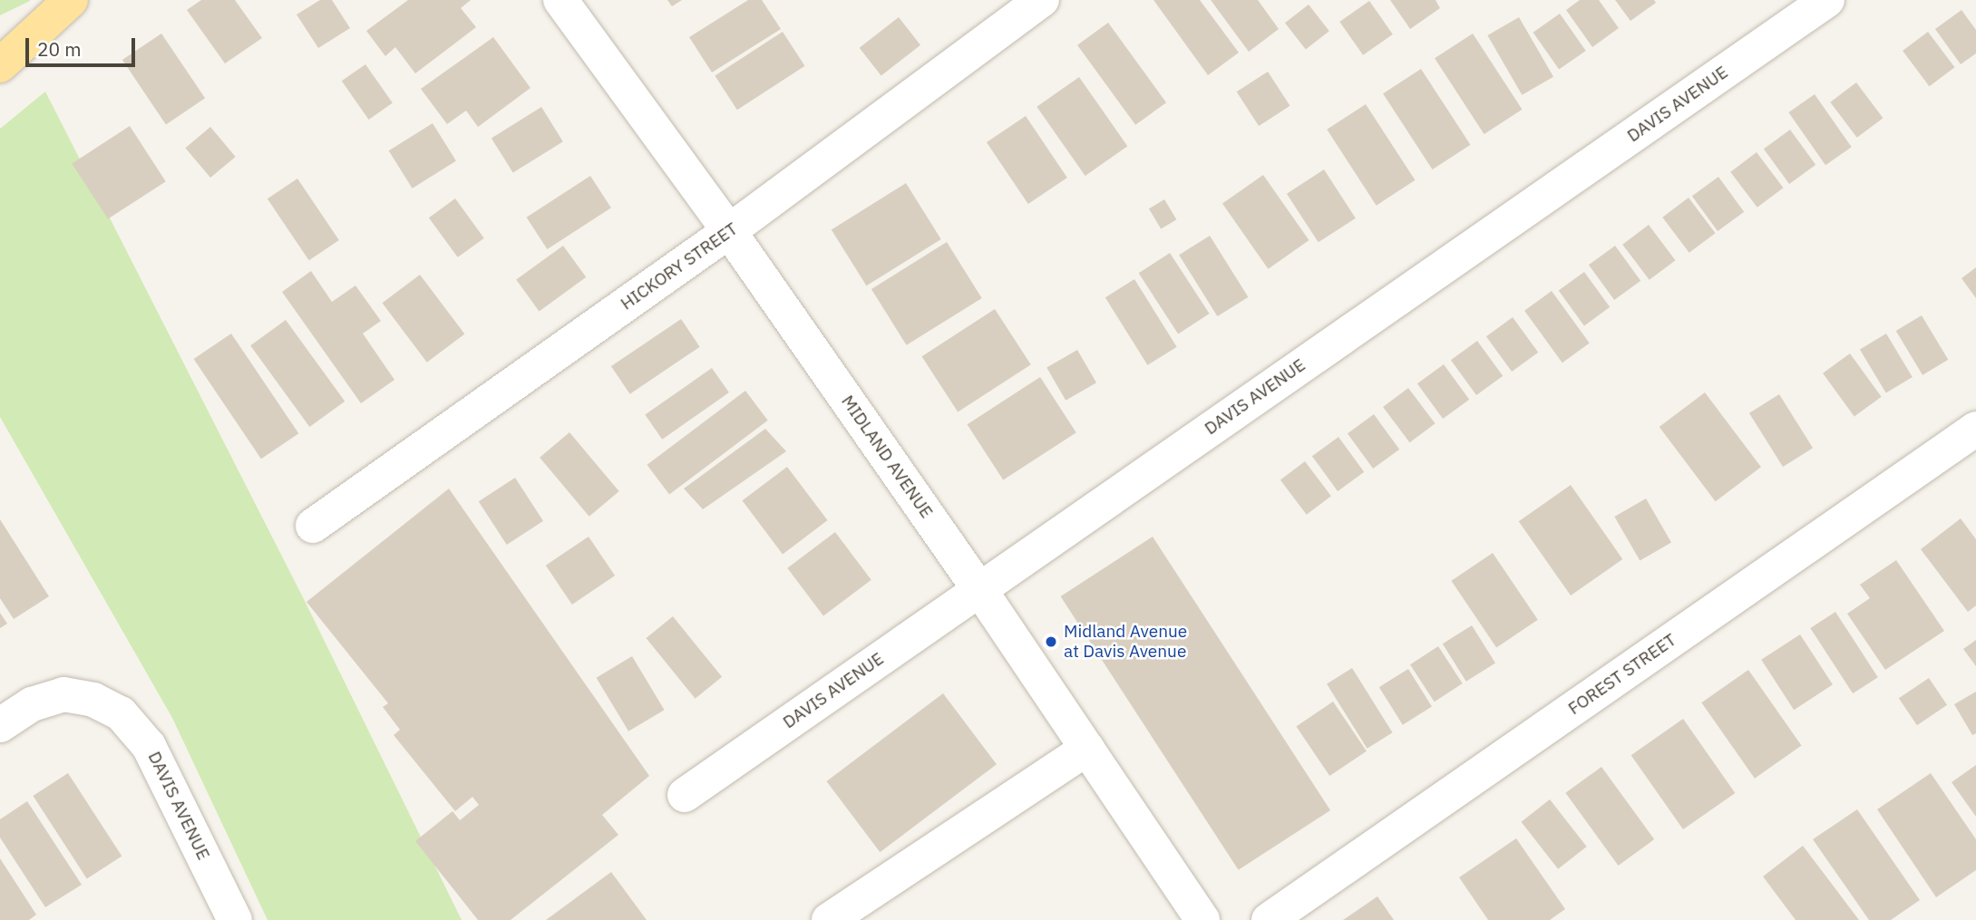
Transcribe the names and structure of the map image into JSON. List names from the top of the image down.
{
  "streets": {
    "street": [
      "DAVIS AVENUE",
      "HICKORY STREET",
      "MIDLAND AVENUE",
      "FOREST STREET"
    ]
  },
  "crossings": [
    ["DAVIS AVENUE", "MIDLAND AVENUE"],
    ["HICKORY STREET", "MIDLAND AVENUE"]
  ],
  "places": ["Midland Avenue at Davis Avenue"],
  "scale_bar": "20 m"
}
